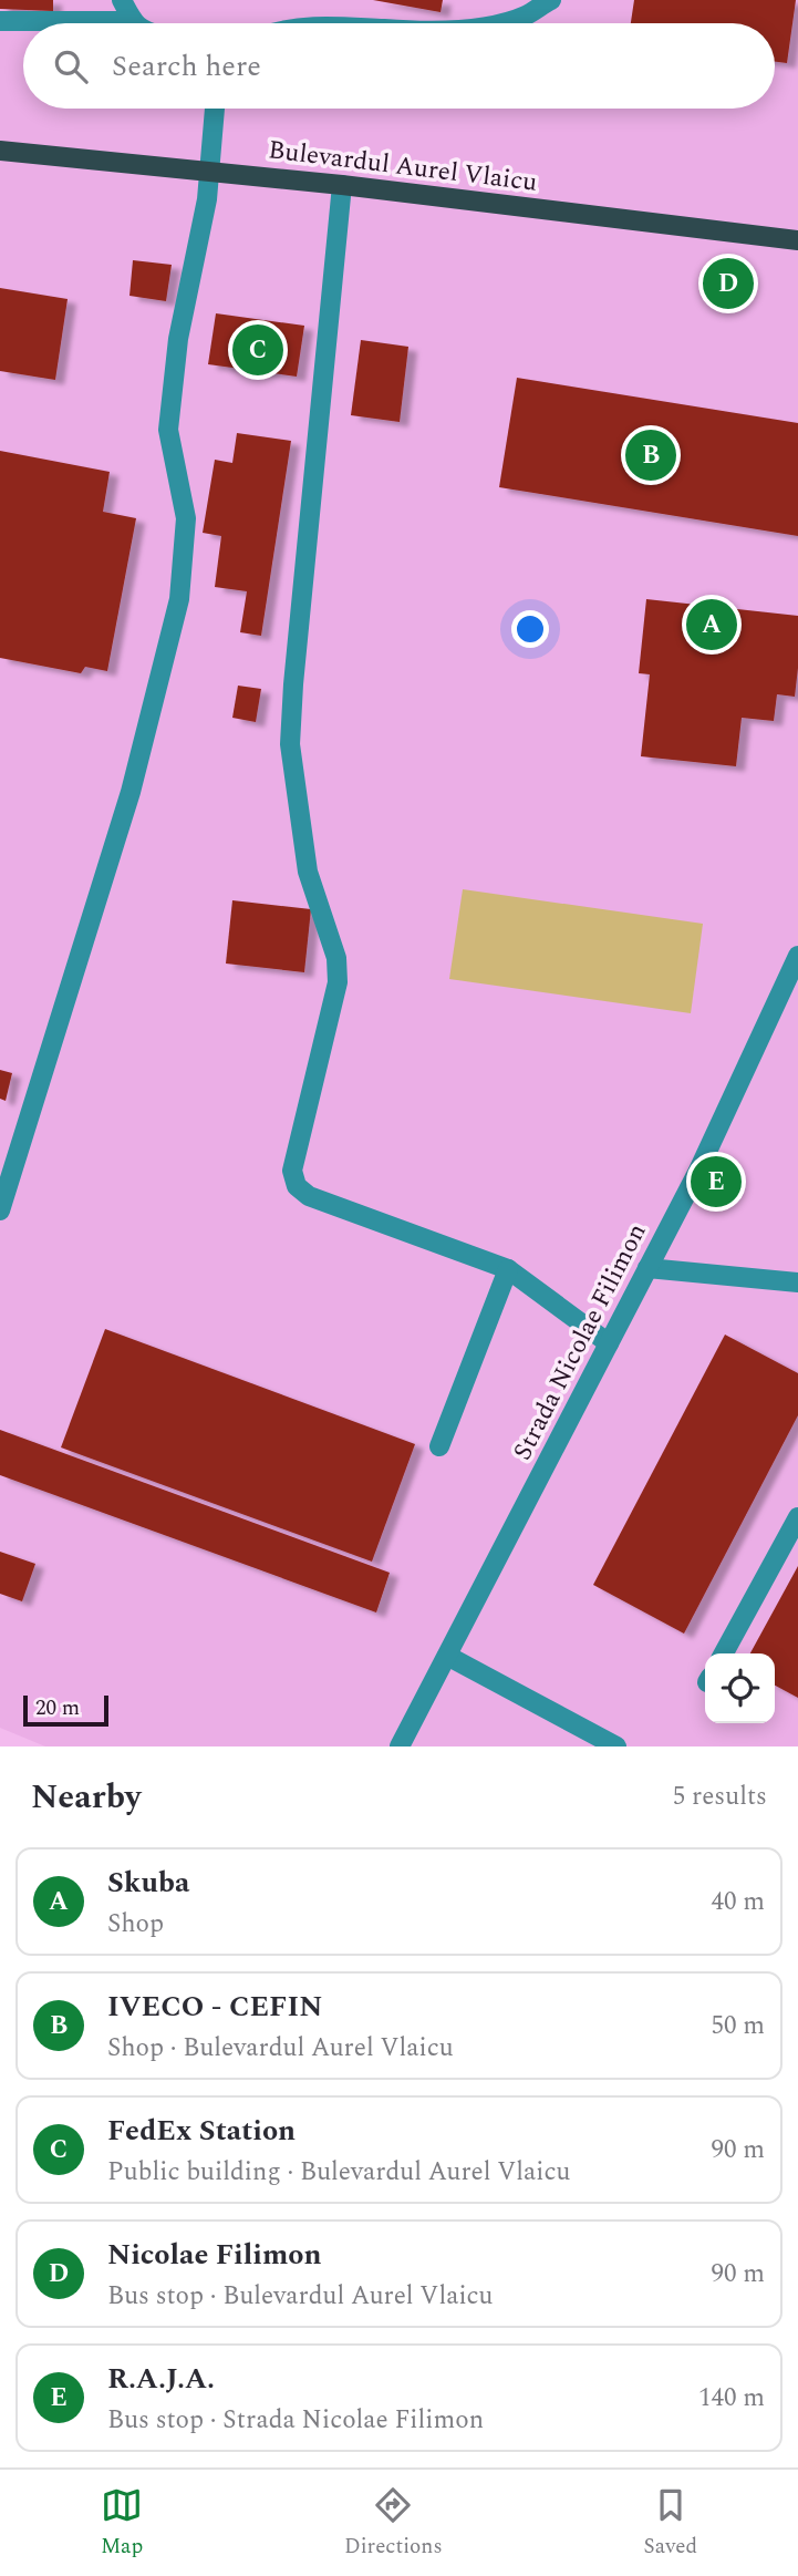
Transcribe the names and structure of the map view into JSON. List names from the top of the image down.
{
  "streets": {
    "main road": ["Bulevardul Aurel Vlaicu"],
    "street": ["Strada Nicolae Filimon"]
  },
  "scale_bar": "20 m",
  "page": {
    "search": "Search here",
    "pins": [
      "D",
      "C",
      "B",
      "A",
      "E"
    ],
    "scale": "20 m",
    "heading": ["Nearby", "5 results"],
    "list": [
      {
        "mark": "A",
        "name": "Skuba",
        "note": "Shop",
        "value": "40 m"
      },
      {
        "mark": "B",
        "name": "IVECO - CEFIN",
        "note": "Shop · Bulevardul Aurel Vlaicu",
        "value": "50 m"
      },
      {
        "mark": "C",
        "name": "FedEx Station",
        "note": "Public building · Bulevardul Aurel Vlaicu",
        "value": "90 m"
      },
      {
        "mark": "D",
        "name": "Nicolae Filimon",
        "note": "Bus stop · Bulevardul Aurel Vlaicu",
        "value": "90 m"
      },
      {
        "mark": "E",
        "name": "R.A.J.A.",
        "note": "Bus stop · Strada Nicolae Filimon",
        "value": "140 m"
      }
    ],
    "nav": ["Map", "Directions", "Saved"]
  }
}
